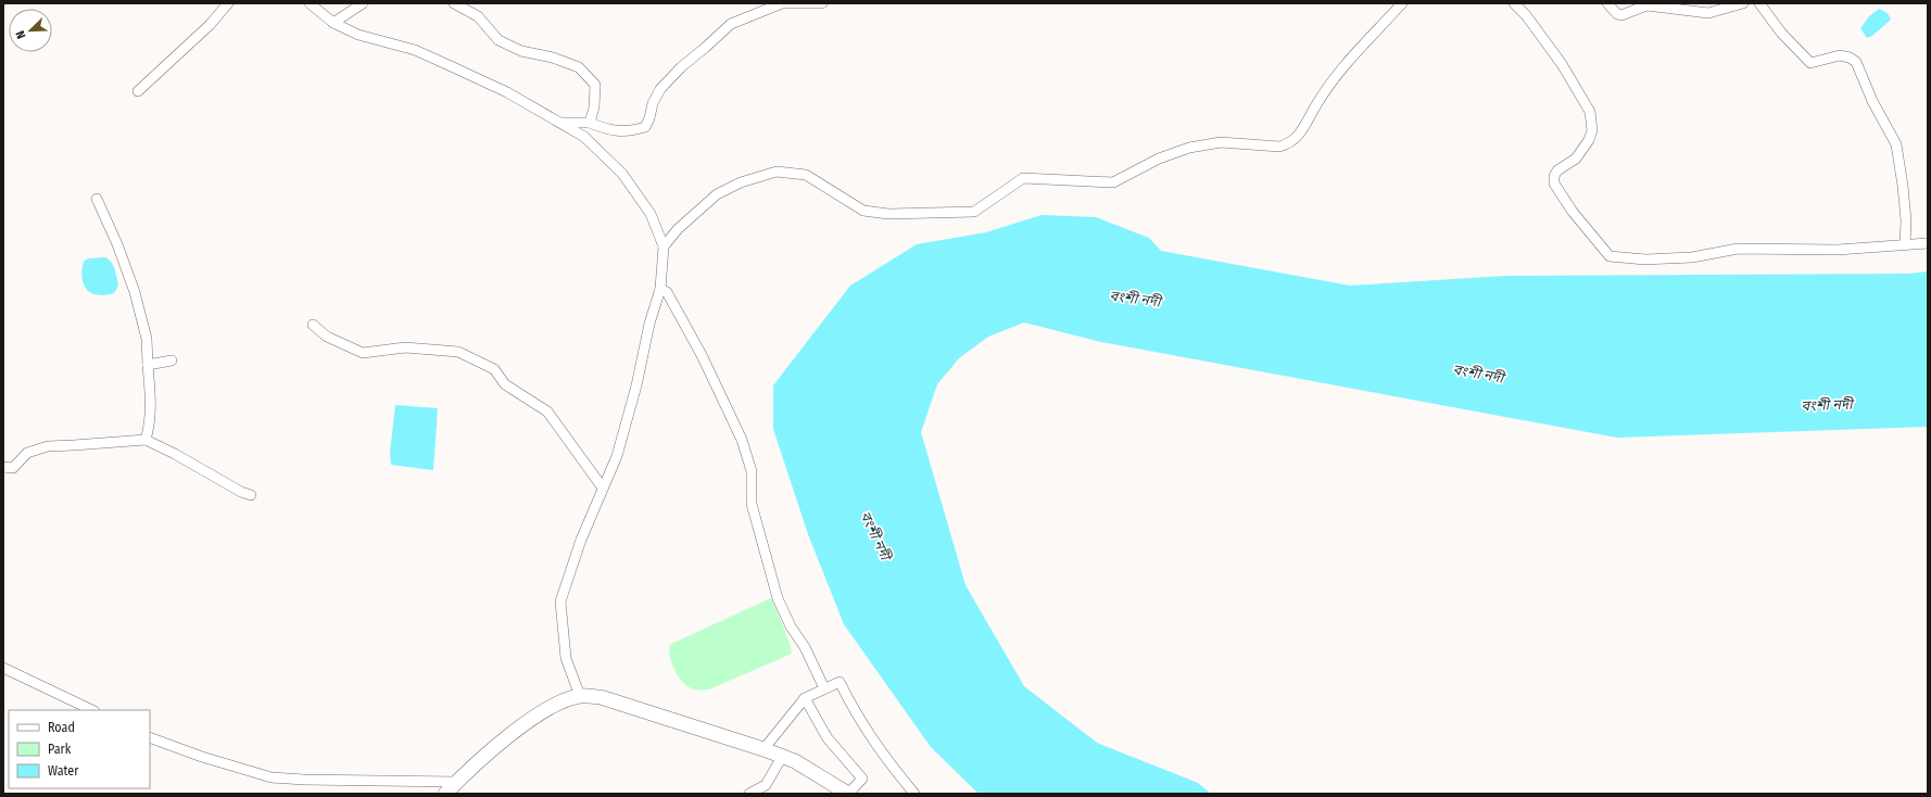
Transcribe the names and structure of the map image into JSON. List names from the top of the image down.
{
  "water": ["বংশী নদী"],
  "legend": ["Road", "Park", "Water"],
  "north": "bottom left"
}
